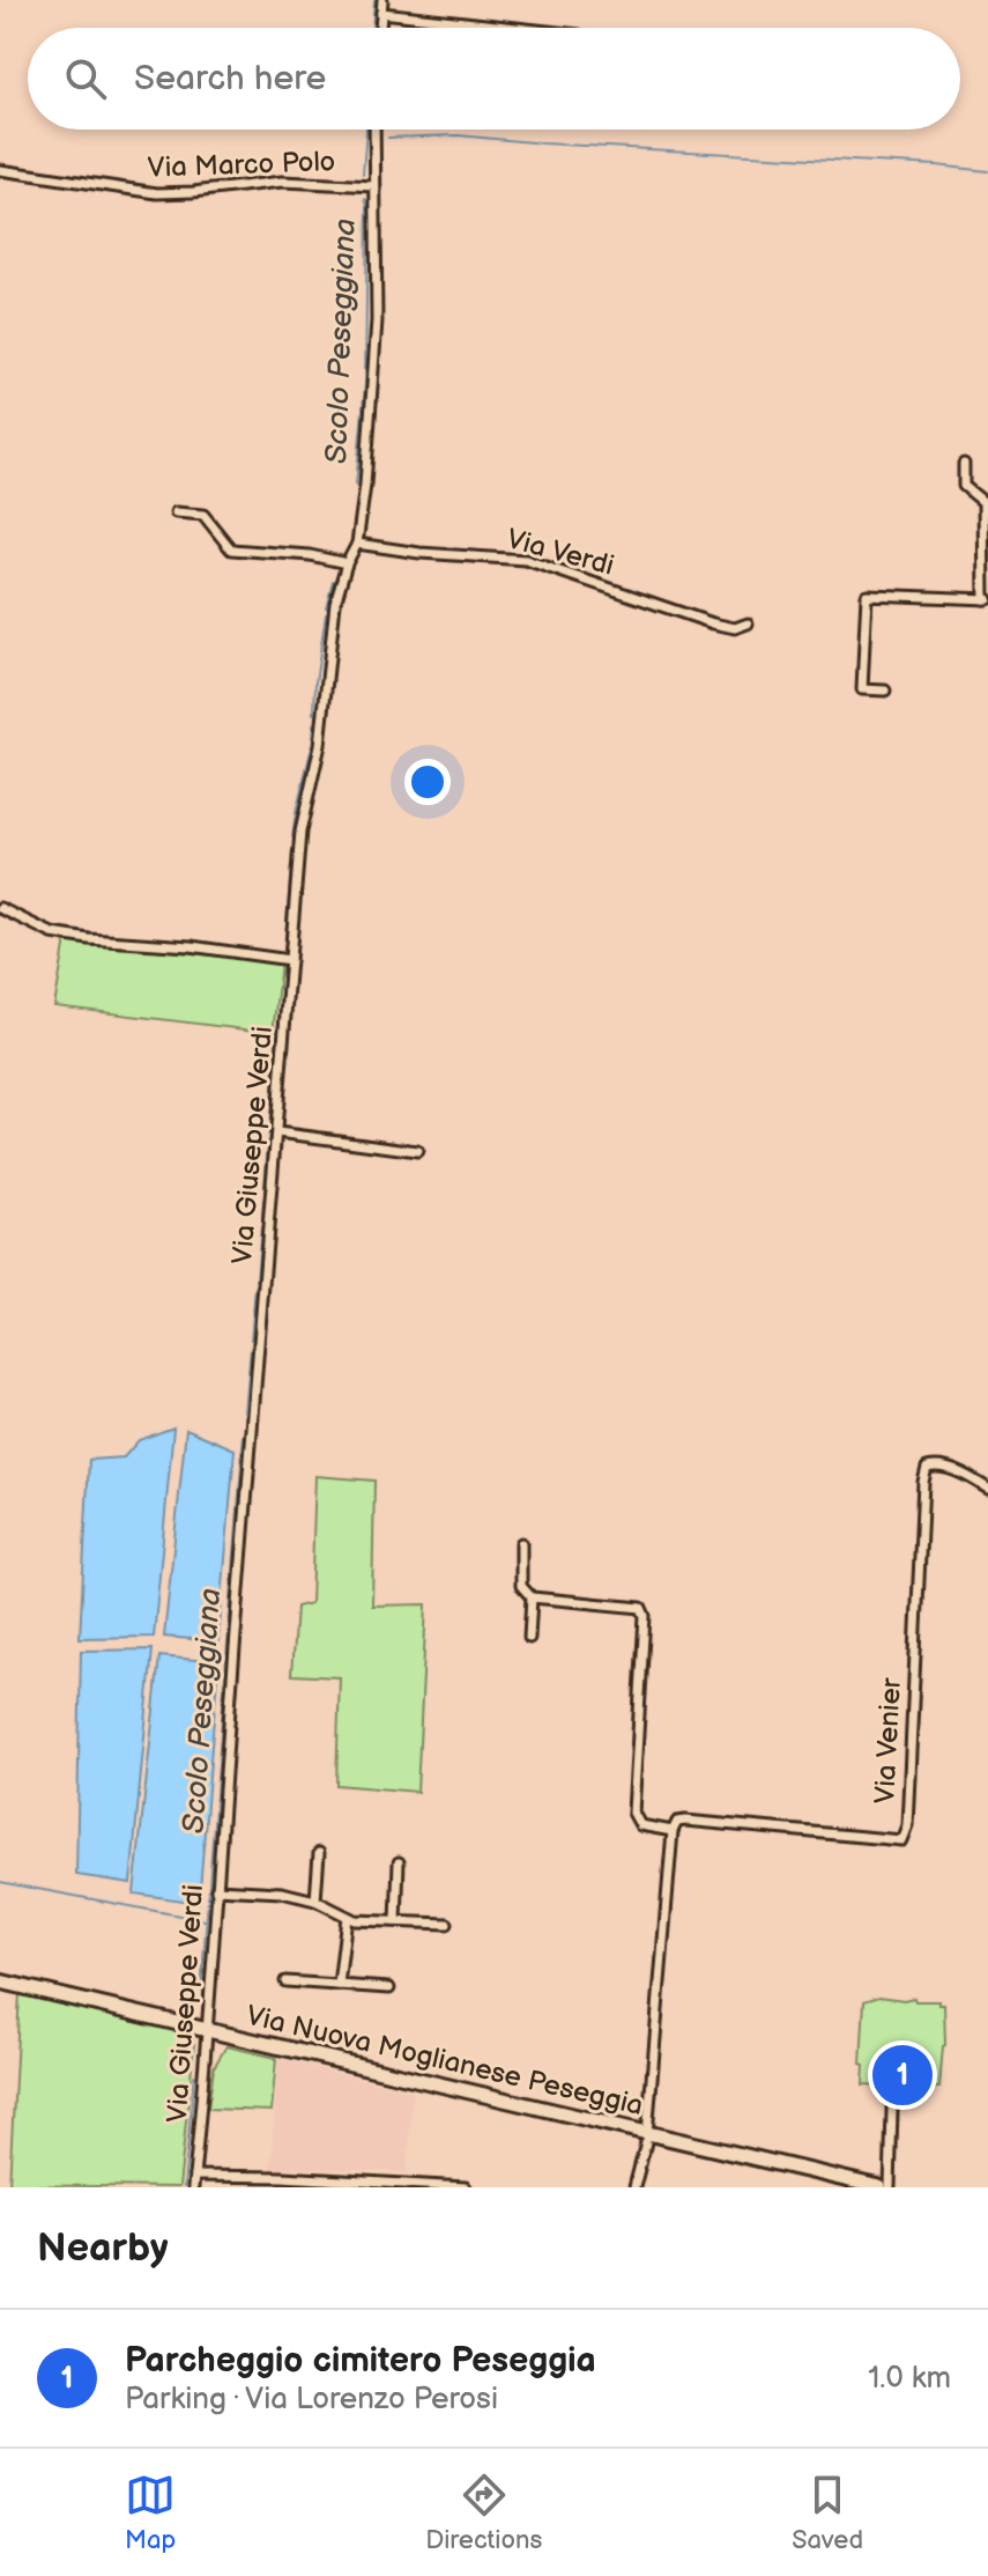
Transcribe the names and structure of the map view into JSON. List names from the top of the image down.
{
  "streets": {
    "main road": ["Via Nuova Moglianese Peseggia"],
    "street": [
      "Via Marco Polo",
      "Via Verdi",
      "Via Giuseppe Verdi",
      "Via Venier"
    ]
  },
  "crossings": [
    ["Via Marco Polo", "Via Giuseppe Verdi"],
    ["Via Verdi", "Via Giuseppe Verdi"],
    ["Via Giuseppe Verdi", "Via Nuova Moglianese Peseggia"]
  ],
  "water": ["Scolo Peseggiana"],
  "page": {
    "search": "Search here",
    "pins": "1",
    "heading": "Nearby",
    "list": [
      {
        "mark": "1",
        "name": "Parcheggio cimitero Peseggia",
        "note": "Parking · Via Lorenzo Perosi",
        "value": "1.0 km"
      }
    ],
    "nav": ["Map", "Directions", "Saved"]
  }
}
